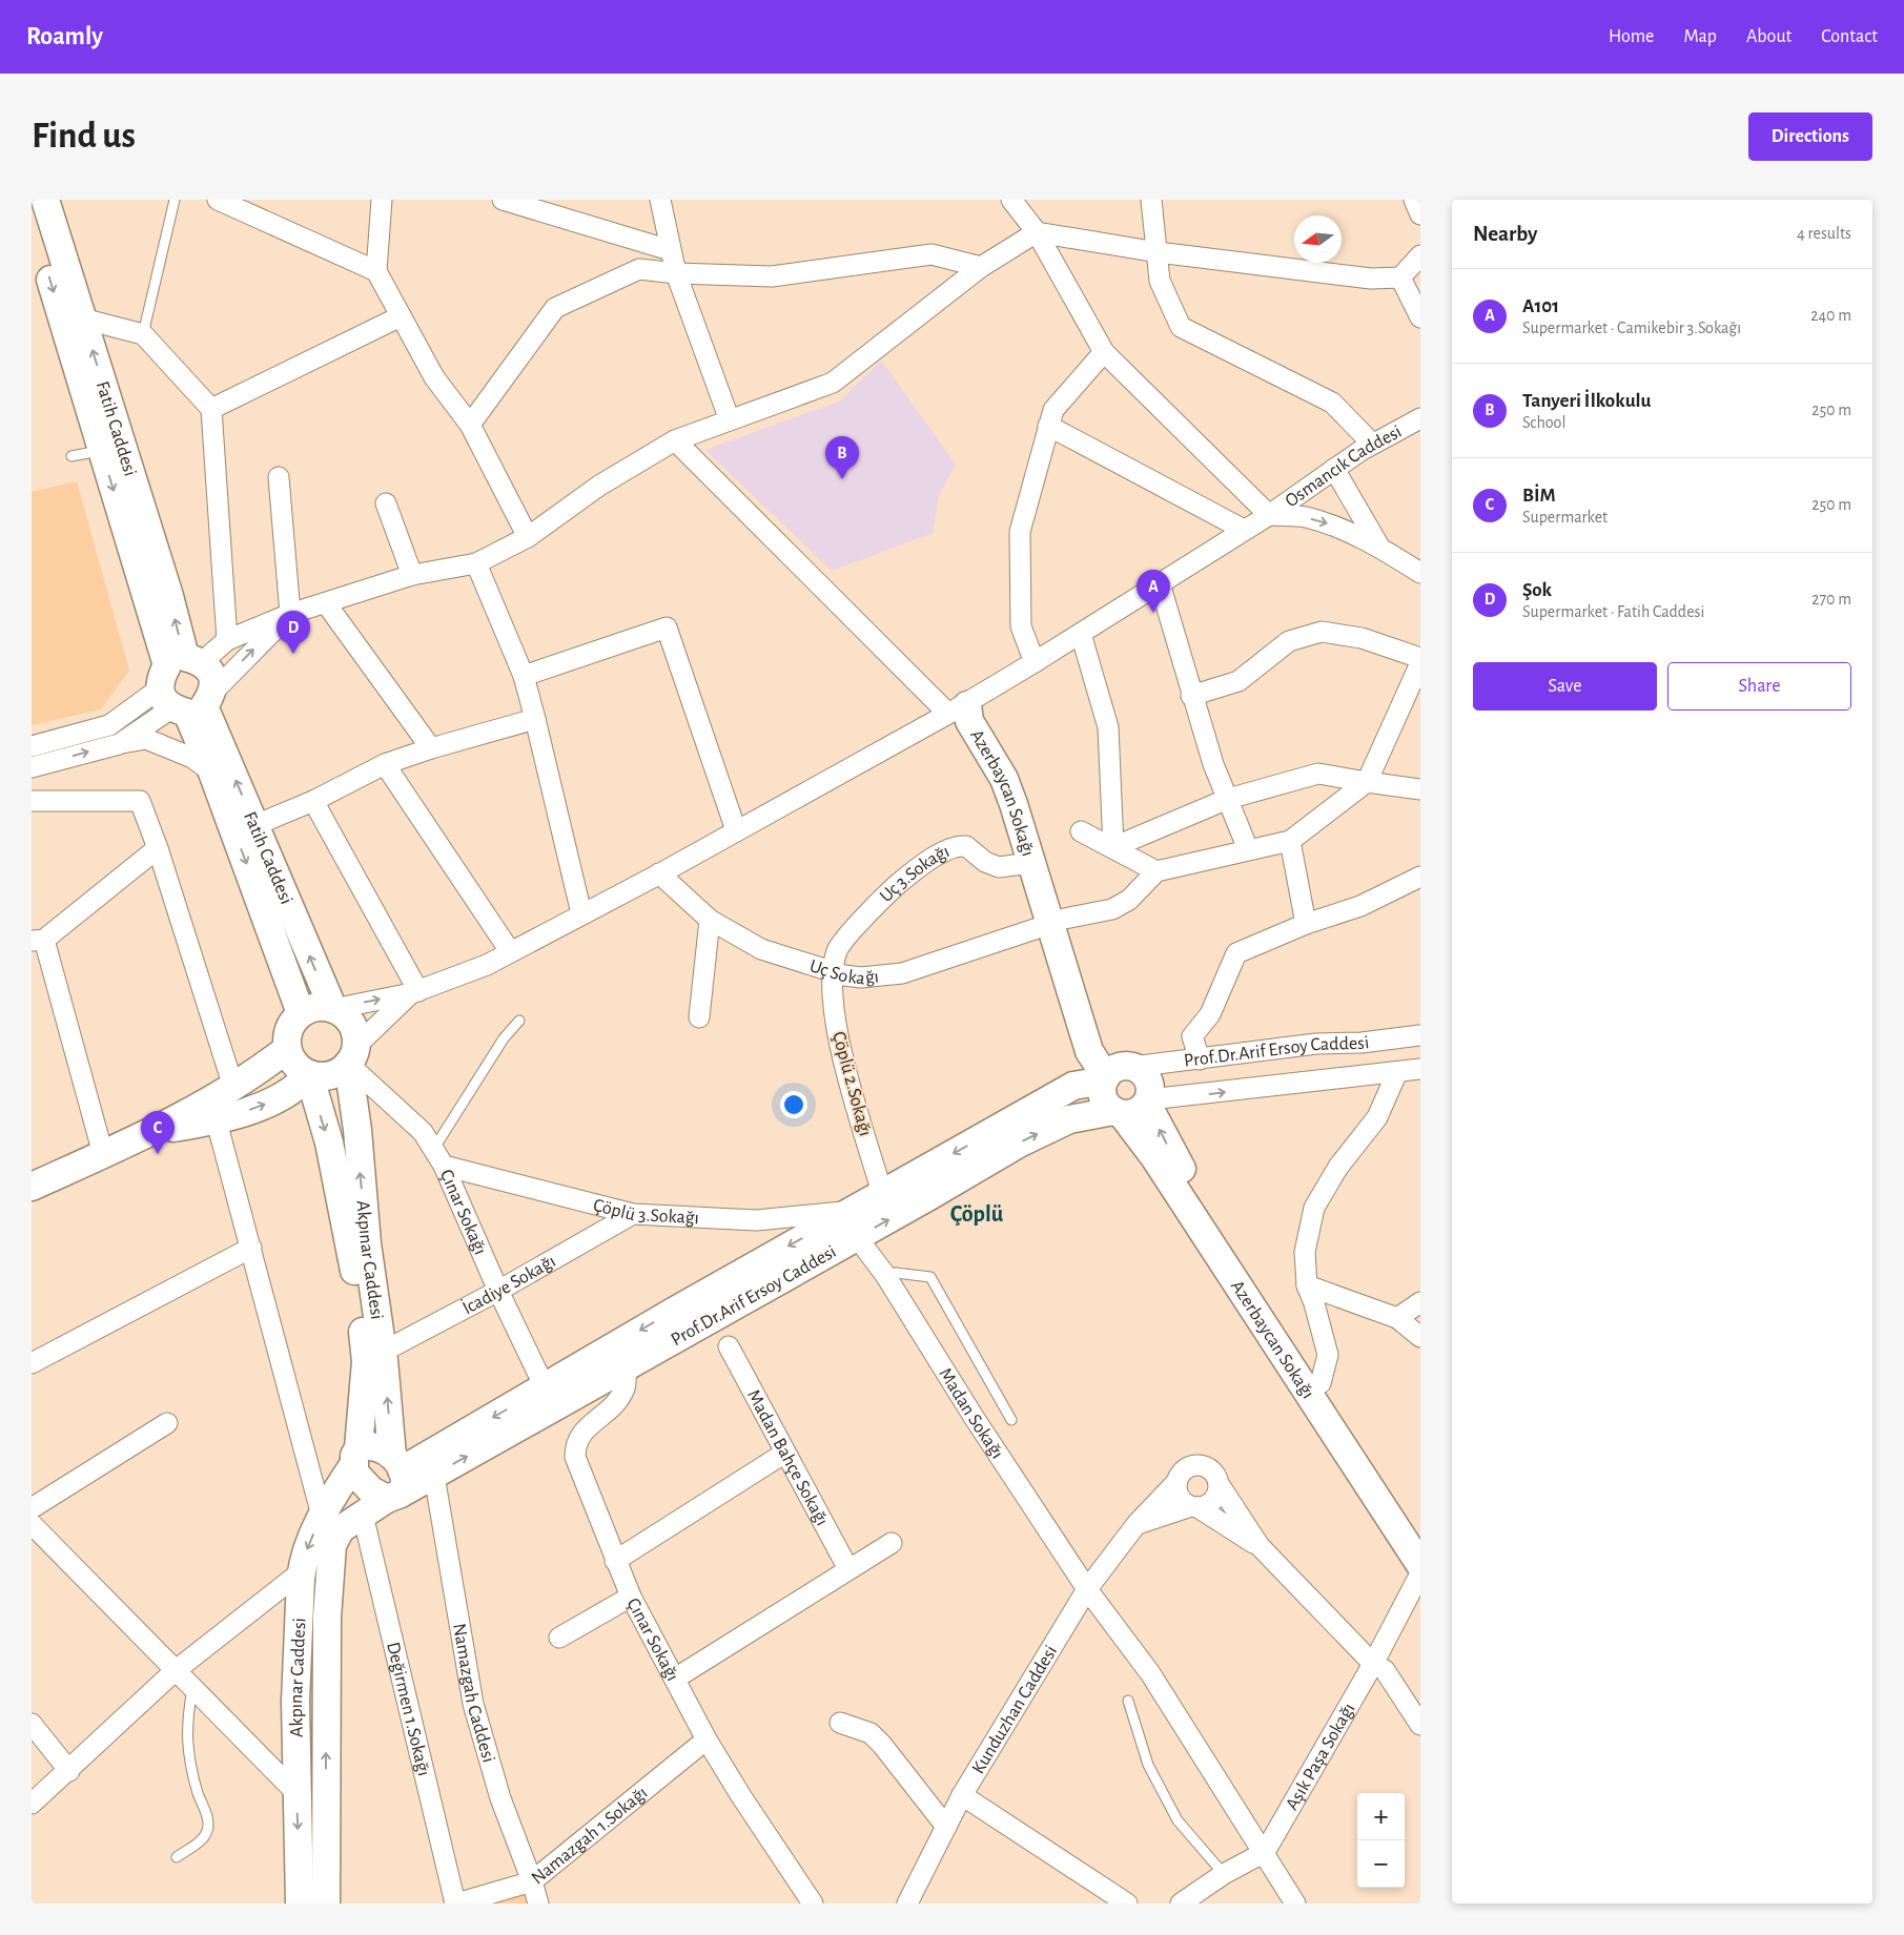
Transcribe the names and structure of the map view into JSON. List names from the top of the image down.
{
  "streets": {
    "main road": [
      "Fatih Caddesi",
      "Azerbaycan Sokağı",
      "Prof.Dr.Arif Ersoy Caddesi",
      "Akpınar Caddesi"
    ],
    "street": [
      "Osmancık Caddesi",
      "Uç 3.Sokağı",
      "Uç Sokağı",
      "Çöplü 2.Sokağı",
      "Çöplü 3.Sokağı",
      "Çınar Sokağı",
      "İcadiye Sokağı",
      "Madan Sokağı",
      "Madan Bahçe Sokağı",
      "Namazgah Caddesi",
      "Değirmen 1.Sokağı",
      "Kunduzhan Caddesi",
      "Aşık Paşa Sokağı",
      "Namazgah 1.Sokağı"
    ]
  },
  "crossings": [
    ["Fatih Caddesi", "Çınar Sokağı"],
    ["Fatih Caddesi", "Akpınar Caddesi"],
    ["Osmancık Caddesi", "Uç Sokağı"],
    ["Azerbaycan Sokağı", "Uç 3.Sokağı"],
    ["Azerbaycan Sokağı", "Uç Sokağı"],
    ["Azerbaycan Sokağı", "Prof.Dr.Arif Ersoy Caddesi"],
    ["Uç 3.Sokağı", "Uç Sokağı"],
    ["Uç 3.Sokağı", "Çöplü 2.Sokağı"],
    ["Uç Sokağı", "Çöplü 2.Sokağı"],
    ["Prof.Dr.Arif Ersoy Caddesi", "Çöplü 2.Sokağı"],
    ["Prof.Dr.Arif Ersoy Caddesi", "Çöplü 3.Sokağı"],
    ["Prof.Dr.Arif Ersoy Caddesi", "Çınar Sokağı"],
    ["Prof.Dr.Arif Ersoy Caddesi", "Akpınar Caddesi"],
    ["Prof.Dr.Arif Ersoy Caddesi", "Madan Sokağı"],
    ["Prof.Dr.Arif Ersoy Caddesi", "Namazgah Caddesi"],
    ["Çöplü 3.Sokağı", "Çınar Sokağı"],
    ["Çöplü 3.Sokağı", "İcadiye Sokağı"],
    ["Çınar Sokağı", "Akpınar Caddesi"],
    ["Çınar Sokağı", "İcadiye Sokağı"],
    ["Çınar Sokağı", "Namazgah 1.Sokağı"],
    ["Akpınar Caddesi", "İcadiye Sokağı"],
    ["Akpınar Caddesi", "Değirmen 1.Sokağı"],
    ["Madan Sokağı", "Kunduzhan Caddesi"],
    ["Madan Sokağı", "Aşık Paşa Sokağı"],
    ["Namazgah Caddesi", "Namazgah 1.Sokağı"],
    ["Değirmen 1.Sokağı", "Namazgah 1.Sokağı"]
  ],
  "districts": ["Çöplü"],
  "north": "left",
  "page": {
    "header": "Roamly",
    "nav": [
      "Home",
      "Map",
      "About",
      "Contact"
    ],
    "buttons": [
      "Directions",
      ["Save", "Share"]
    ],
    "title": "Find us",
    "heading": ["Nearby", "4 results"],
    "list": [
      {
        "mark": "A",
        "name": "A101",
        "note": "Supermarket · Camikebir 3.Sokağı",
        "value": "240 m"
      },
      {
        "mark": "B",
        "name": "Tanyeri İlkokulu",
        "note": "School",
        "value": "250 m"
      },
      {
        "mark": "C",
        "name": "BİM",
        "note": "Supermarket",
        "value": "250 m"
      },
      {
        "mark": "D",
        "name": "Şok",
        "note": "Supermarket · Fatih Caddesi",
        "value": "270 m"
      }
    ],
    "pins": [
      "B",
      "A",
      "D",
      "C"
    ],
    "map_buttons": ["+", "−"]
  }
}
